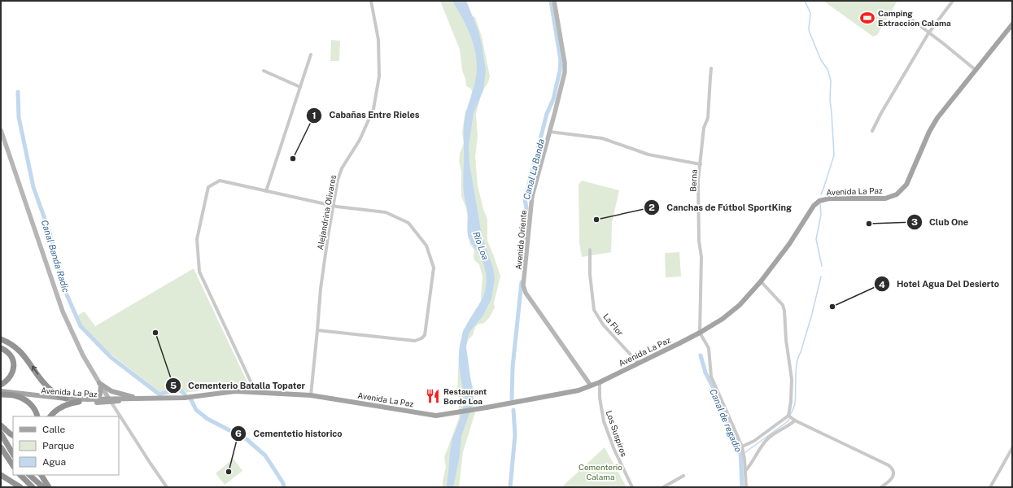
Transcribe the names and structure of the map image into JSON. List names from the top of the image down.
{
  "streets": {
    "highway": ["Avenida La Paz"],
    "street": [
      "Berna",
      "Alejandrina Olivares",
      "Avenida Oriente",
      "La Flor",
      "Los Suspiros"
    ]
  },
  "crossings": [
    ["Berna", "Avenida La Paz"],
    ["Avenida La Paz", "Alejandrina Olivares"],
    ["Avenida La Paz", "Avenida Oriente"],
    ["Avenida La Paz", "La Flor"],
    ["Avenida La Paz", "Los Suspiros"]
  ],
  "water": [
    "Canal La Banda",
    "Río Loa",
    "Canal Banda Radic",
    "Canal de regadio"
  ],
  "parks": ["Cementerio Calama"],
  "places": {
    "sports": ["Camping Extraccion Calama"],
    "other": [
      "Cabañas Entre Rieles",
      "Canchas de Fútbol SportKing",
      "Club One",
      "Hotel Agua Del Desierto",
      "Cementerio Batalla Topater",
      "Cementetio historico"
    ],
    "restaurant": ["Restaurant Borde Loa"]
  },
  "legend": ["Calle", "Parque", "Agua"]
}
